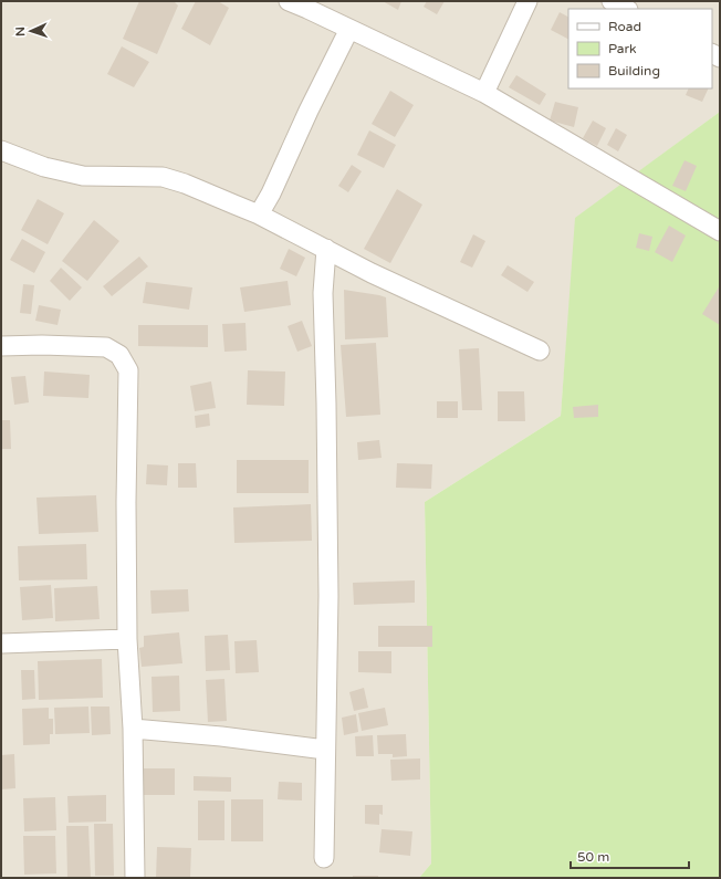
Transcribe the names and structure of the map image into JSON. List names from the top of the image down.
{
  "legend": ["Road", "Park", "Building"],
  "scale_bar": "50 m",
  "north": "left"
}
